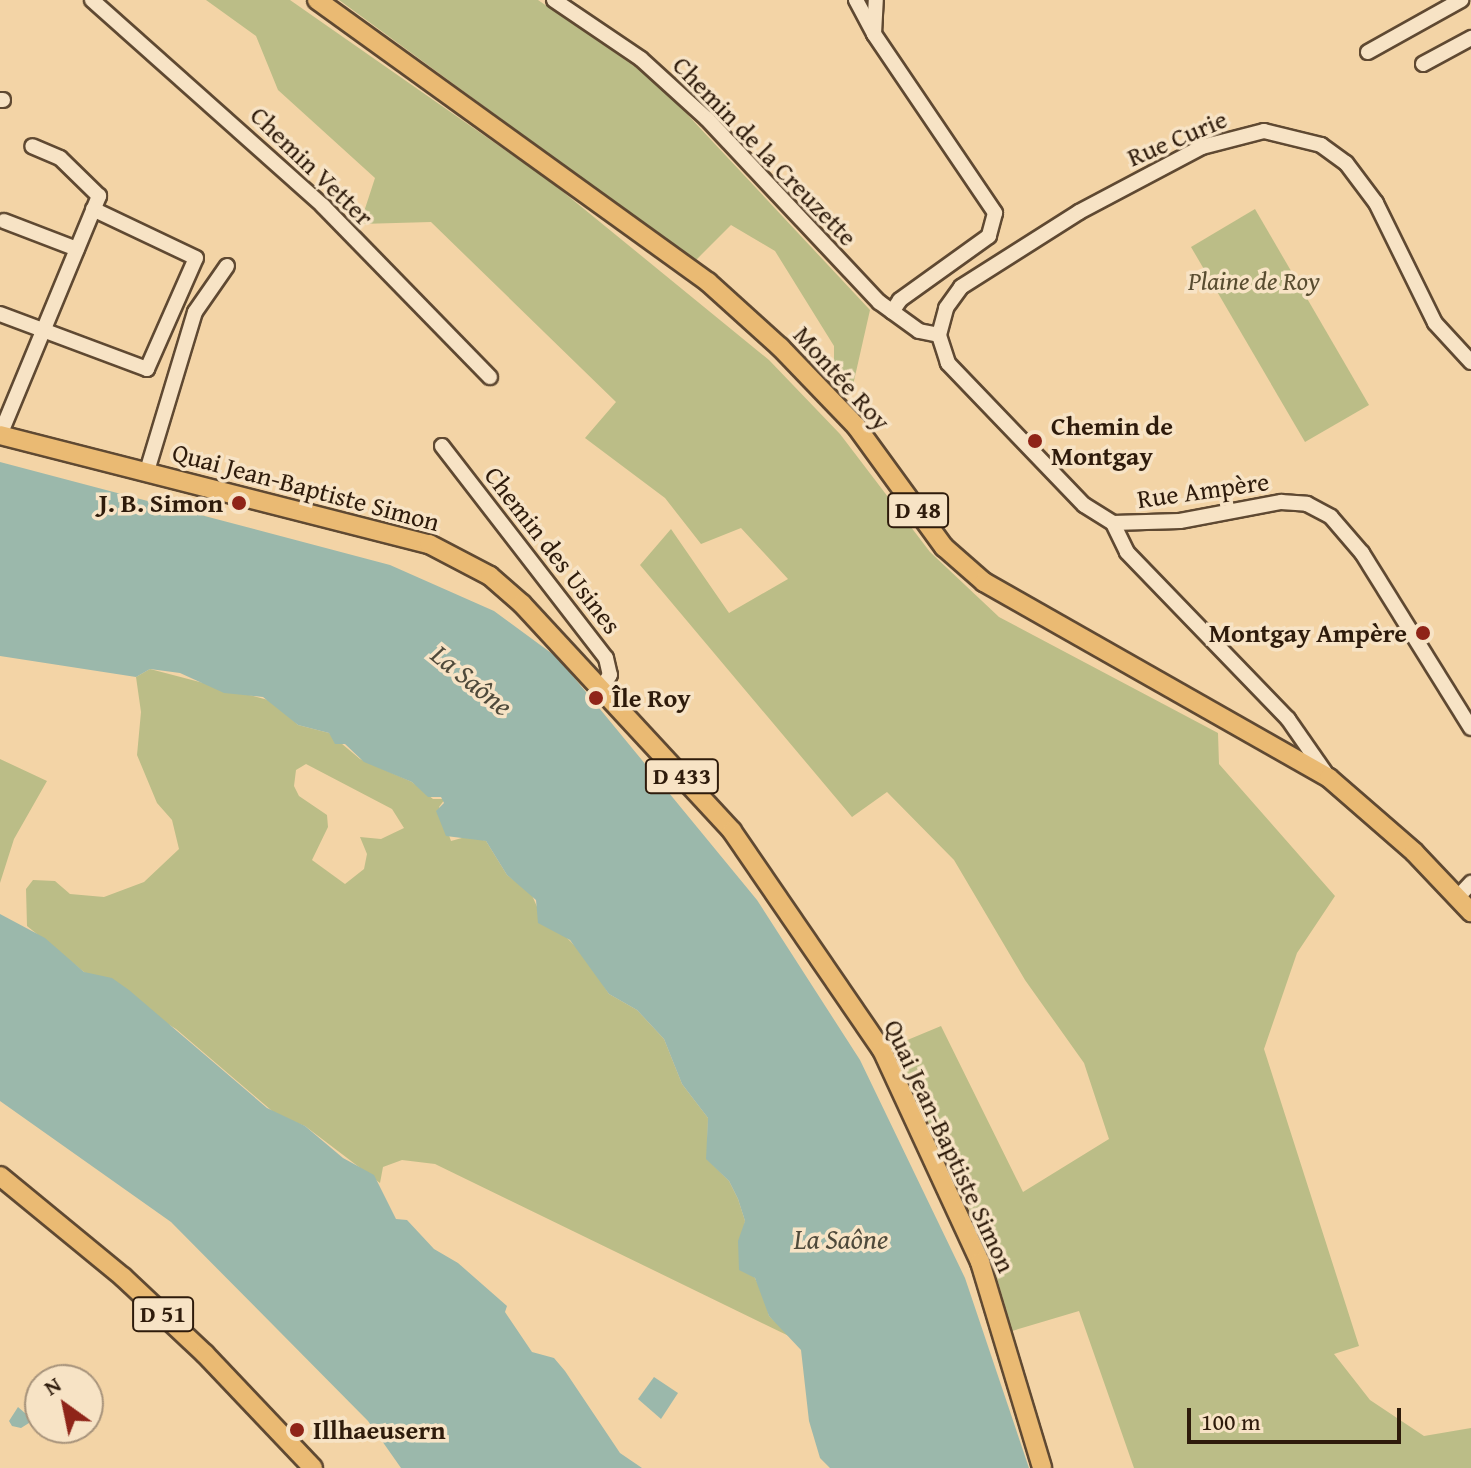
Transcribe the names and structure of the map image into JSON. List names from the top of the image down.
{
  "streets": {
    "main road": [
      "Montée Roy",
      "Quai Jean-Baptiste Simon",
      "D 48",
      "D 433",
      "D 51"
    ],
    "street": [
      "Rue Curie",
      "Chemin de la Creuzette",
      "Chemin Vetter",
      "Rue Ampère",
      "Chemin des Usines"
    ]
  },
  "crossings": [
    ["Rue Curie", "Chemin de la Creuzette"],
    ["Montée Roy", "D 48"],
    ["Quai Jean-Baptiste Simon", "Chemin des Usines"]
  ],
  "water": ["La Saône"],
  "parks": ["Plaine de Roy"],
  "places": [
    "Chemin de Montgay",
    "J. B. Simon",
    "Montgay Ampère",
    "Île Roy",
    "Illhaeusern"
  ],
  "scale_bar": "100 m",
  "north": "top left"
}
